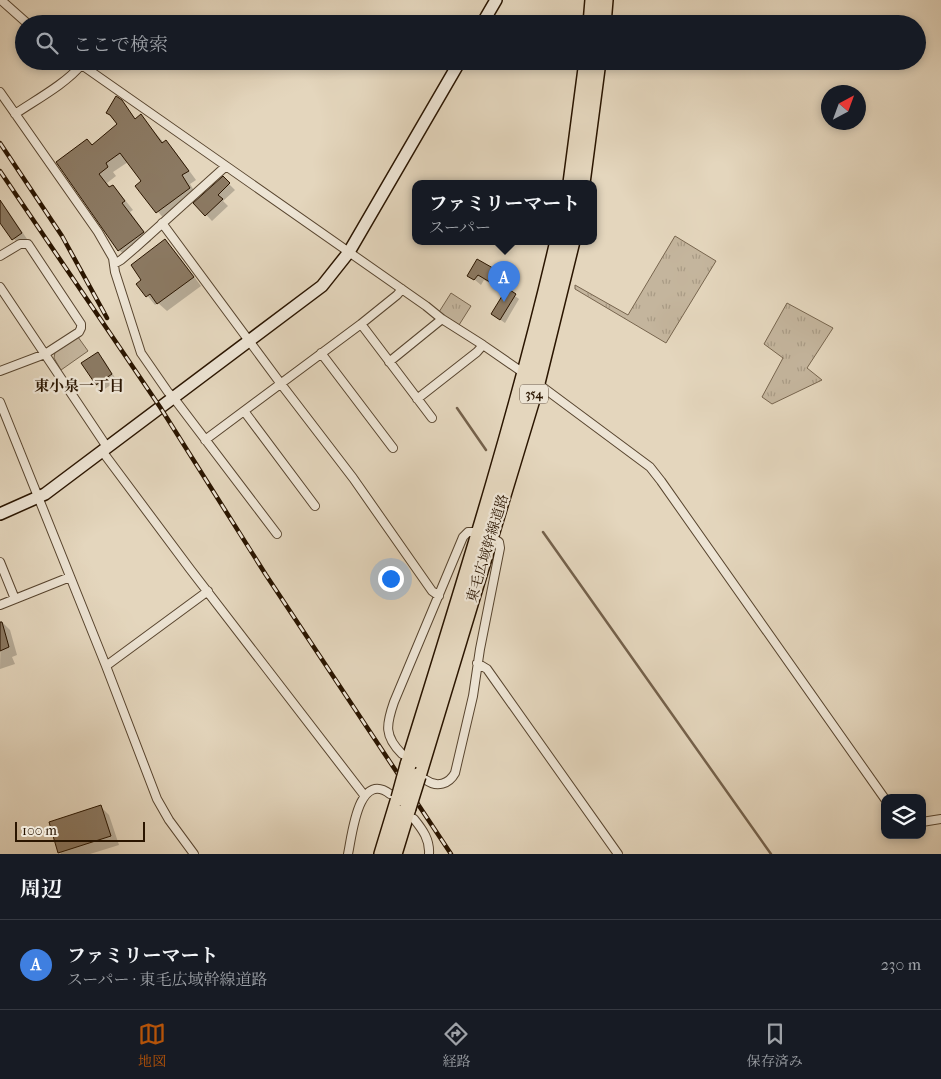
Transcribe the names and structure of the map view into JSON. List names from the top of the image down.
{
  "streets": {
    "highway": ["354", "東毛広域幹線道路"]
  },
  "districts": ["東小泉一丁目"],
  "scale_bar": "100 m",
  "north": "top right",
  "page": {
    "search": "ここで検索",
    "popup": ["ファミリーマート", "スーパー"],
    "pins": "A",
    "scale": "100 m",
    "heading": "周辺",
    "list": [
      {
        "mark": "A",
        "name": "ファミリーマート",
        "note": "スーパー · 東毛広域幹線道路",
        "value": "230 m"
      }
    ],
    "nav": ["地図", "経路", "保存済み"]
  }
}
